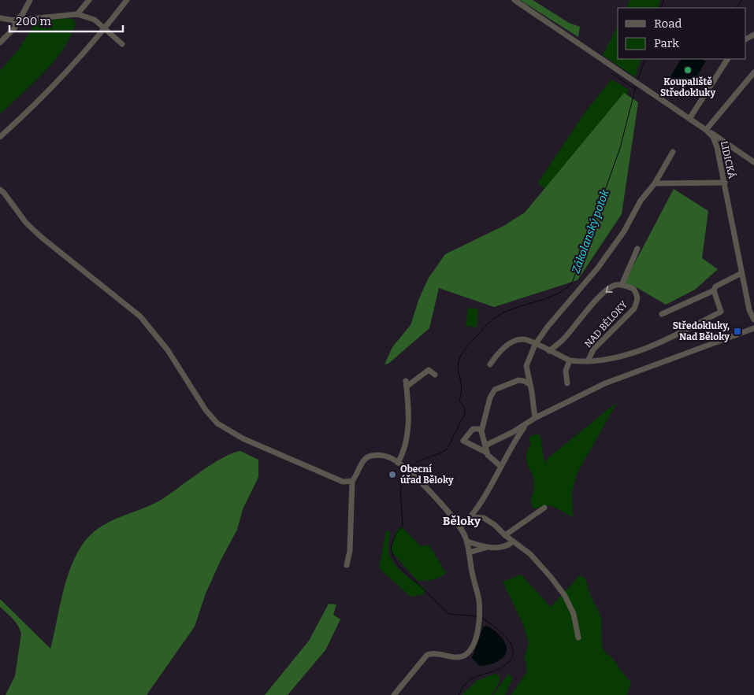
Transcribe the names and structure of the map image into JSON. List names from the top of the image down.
{
  "streets": {
    "street": ["LIDICKÁ", "NAD BĚLOKY"]
  },
  "districts": ["Běloky"],
  "water": ["Zákolanský potok"],
  "places": {
    "other": ["Koupaliště Středokluky", "Obecní úřad Běloky"],
    "transit": ["Středokluky, Nad Běloky"]
  },
  "legend": ["Road", "Park"],
  "scale_bar": "200 m"
}
